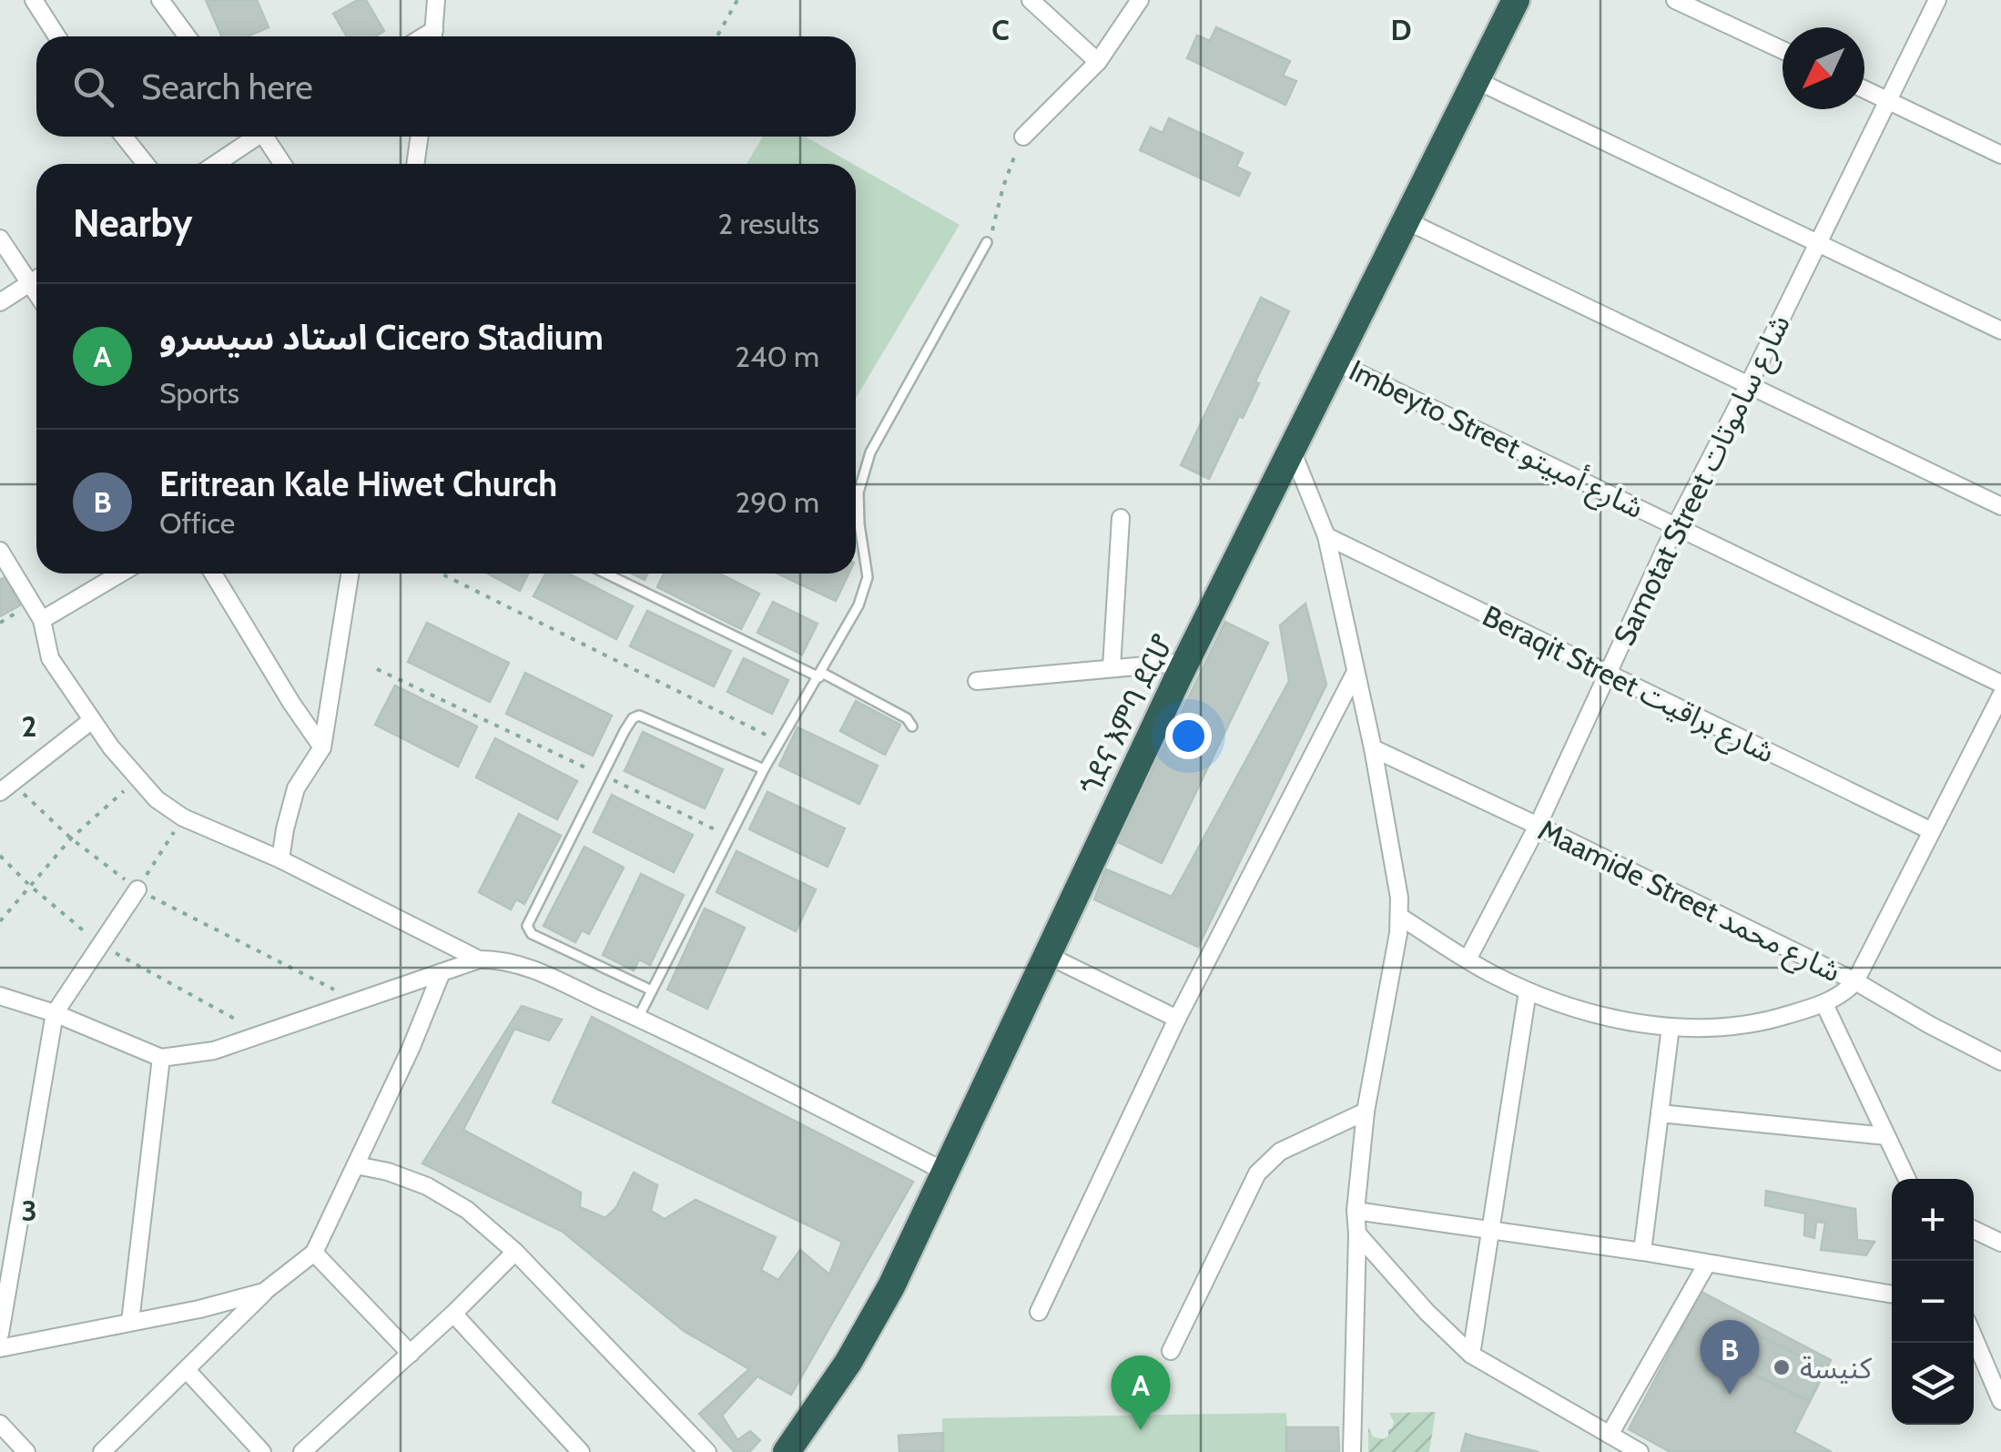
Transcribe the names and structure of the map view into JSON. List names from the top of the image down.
{
  "streets": {
    "highway": ["ጎደና እምባ ደርሆ"],
    "street": [
      "Imbeyto Street شارع أمبيتو",
      "Samotat Street شارع ساموتات",
      "Beraqit Street شارع براقيت",
      "Maamide Street شارع محمد"
    ]
  },
  "crossings": [
    ["Imbeyto Street شارع أمبيتو", "Samotat Street شارع ساموتات"],
    ["Imbeyto Street شارع أمبيتو", "ጎደና እምባ ደርሆ"],
    ["Samotat Street شارع ساموتات", "Beraqit Street شارع براقيت"],
    ["Samotat Street شارع ساموتات", "Maamide Street شارع محمد"]
  ],
  "places": ["كنيسة"],
  "north": "bottom left",
  "page": {
    "search": "Search here",
    "heading": ["Nearby", "2 results"],
    "list": [
      {
        "mark": "A",
        "name": "استاد سيسرو Cicero Stadium",
        "note": "Sports",
        "value": "240 m"
      },
      {
        "mark": "B",
        "name": "Eritrean Kale Hiwet Church",
        "note": "Office",
        "value": "290 m"
      }
    ],
    "map_buttons": ["+", "−"],
    "pins": ["B", "A"]
  },
  "grid": {
    "columns": ["C", "D"],
    "rows": ["2", "3"]
  }
}
